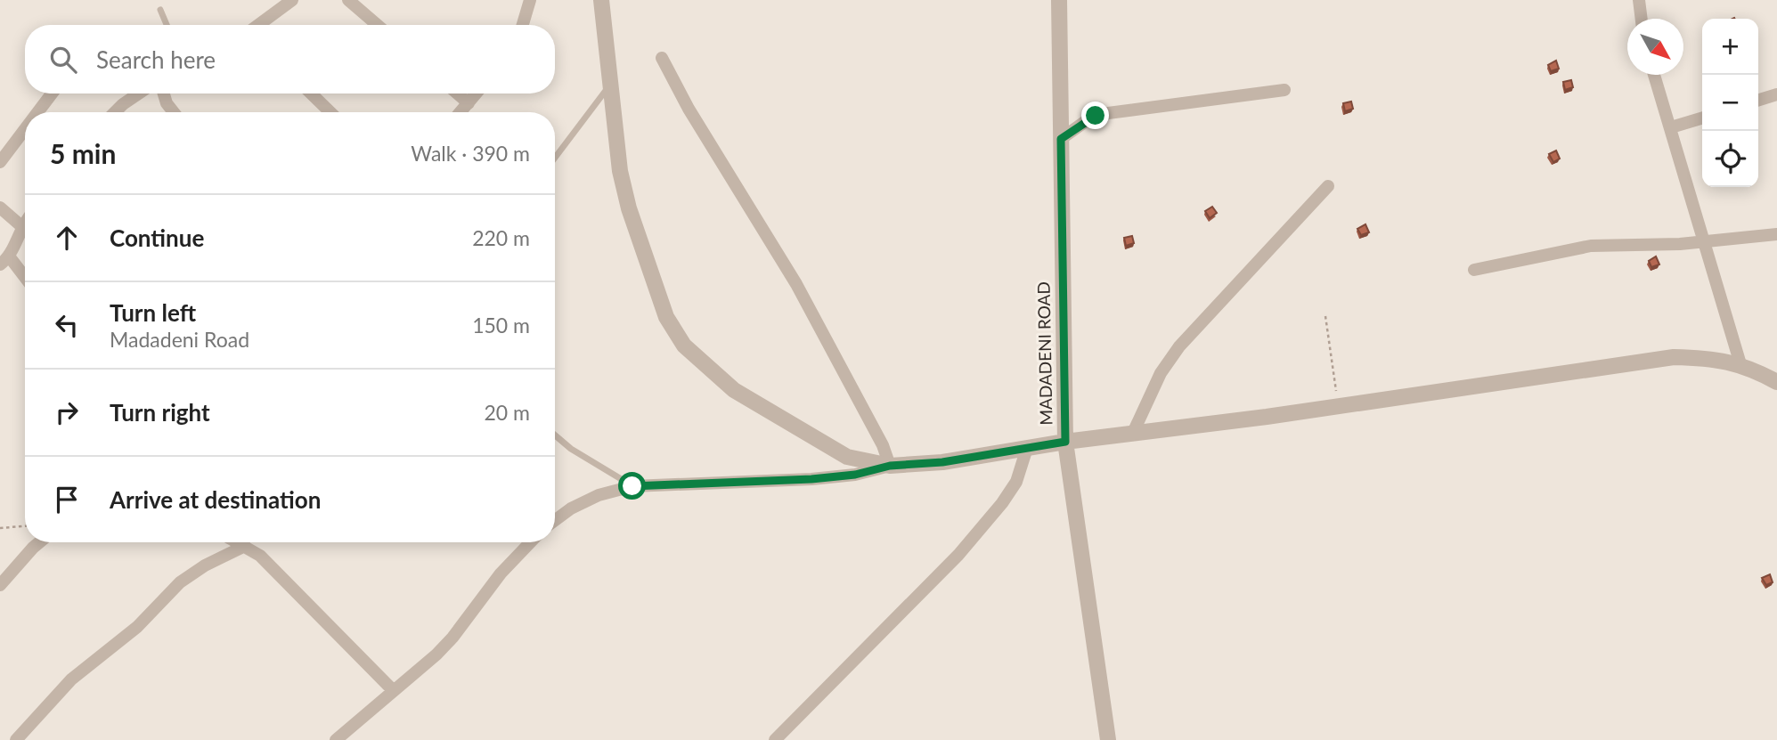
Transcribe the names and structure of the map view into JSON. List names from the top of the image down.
{
  "streets": {
    "street": ["MADADENI ROAD"]
  },
  "north": "bottom right",
  "page": {
    "map_buttons": ["+", "−"],
    "search": "Search here",
    "heading": ["5 min", "Walk · 390 m"],
    "list": [
      ["Continue", "220 m"],
      ["Turn left", "Madadeni Road", "150 m"],
      ["Turn right", "20 m"],
      "Arrive at destination"
    ]
  }
}
